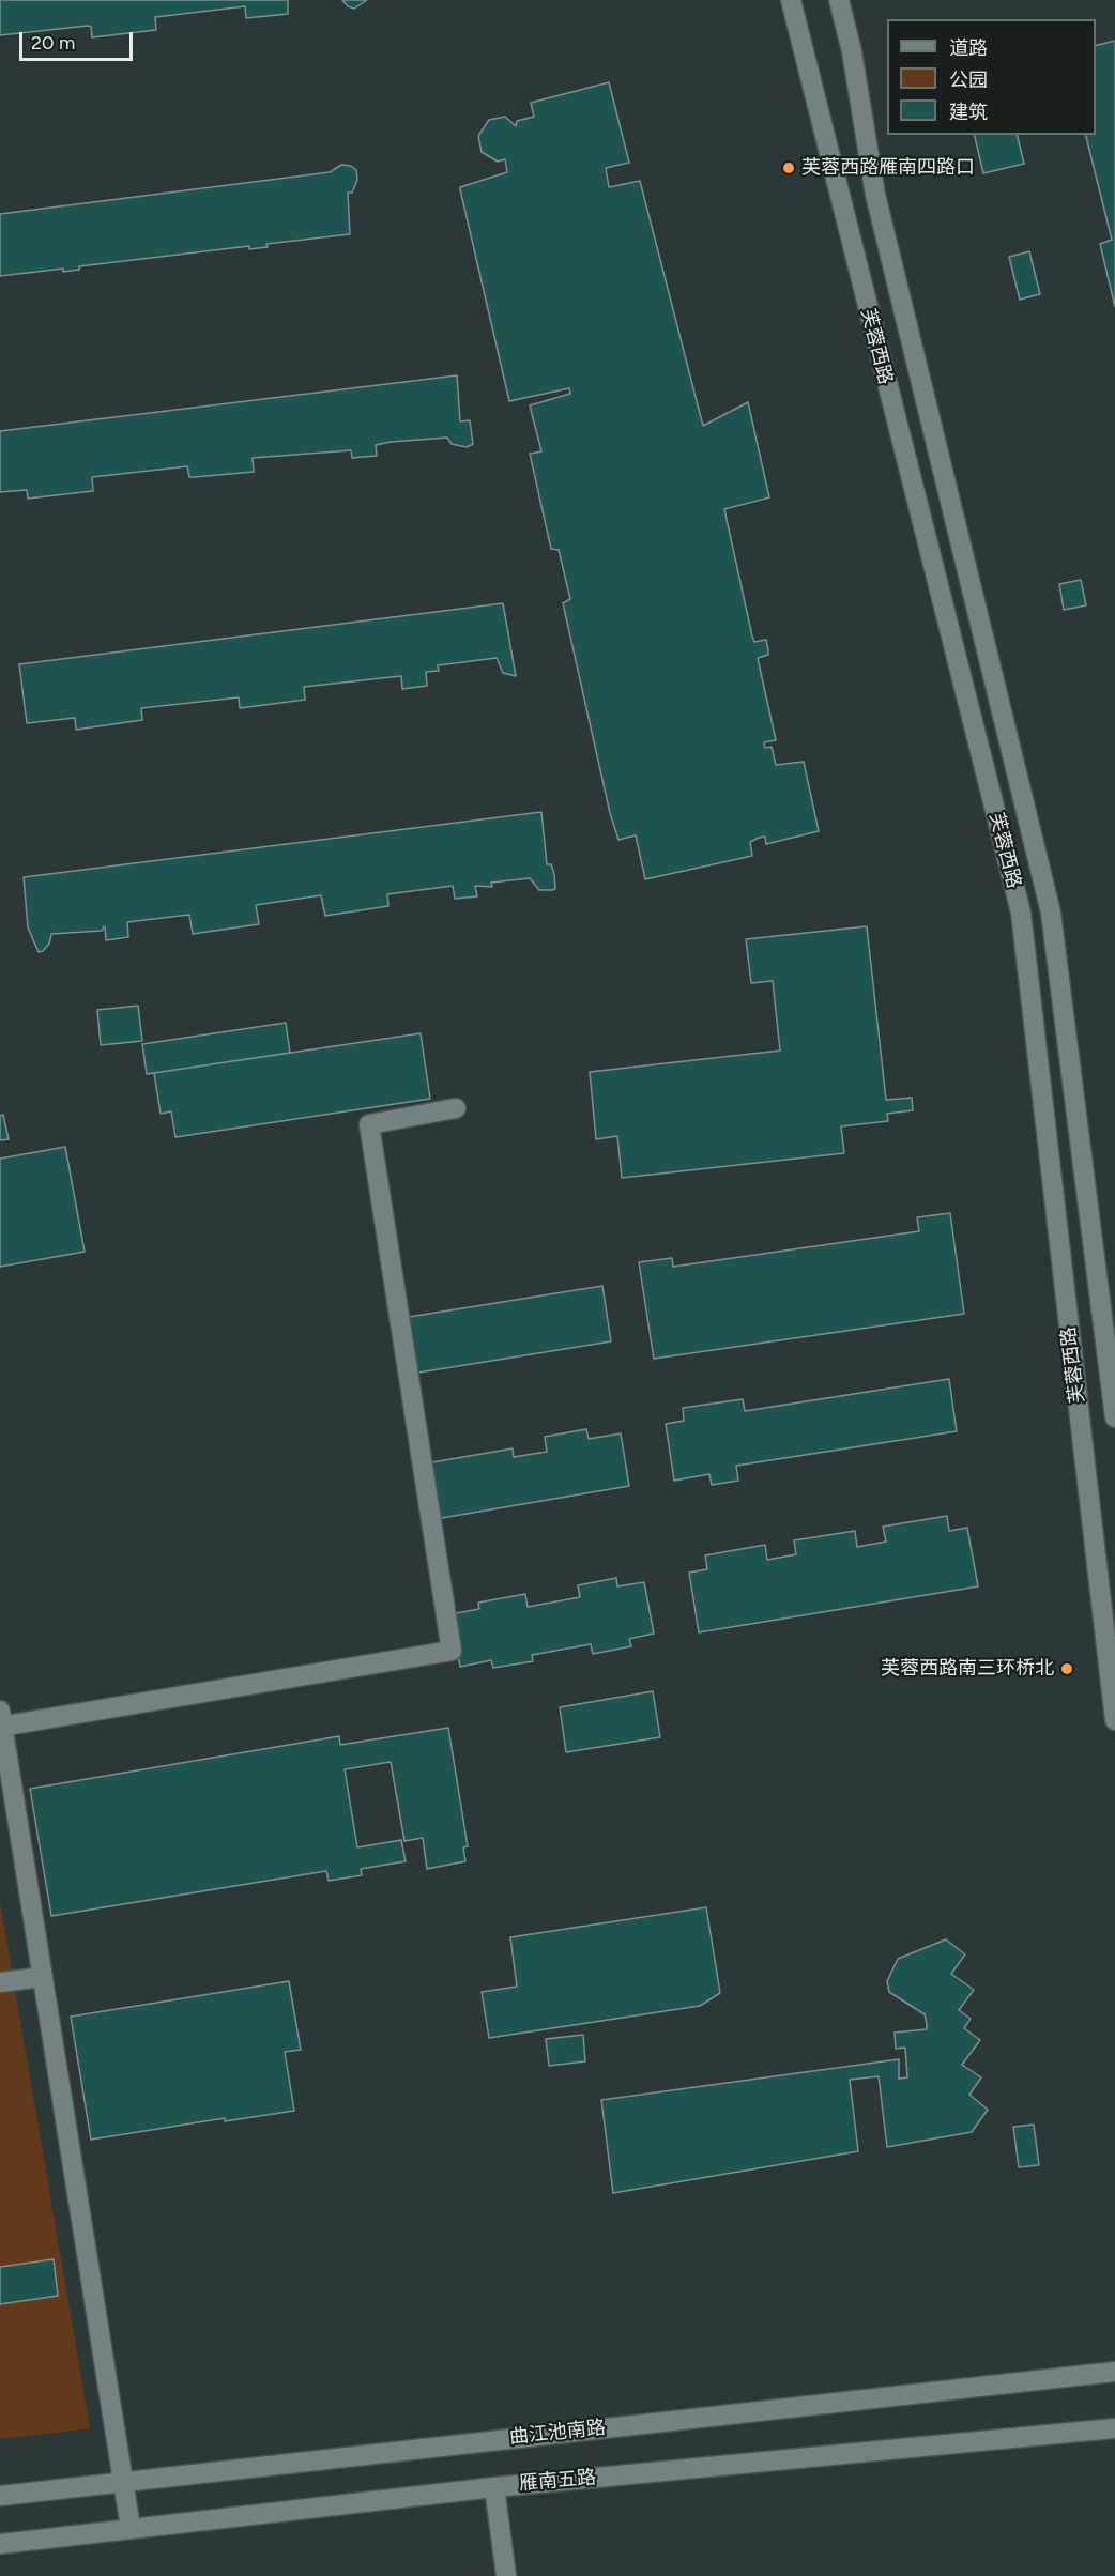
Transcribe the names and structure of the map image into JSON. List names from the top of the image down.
{
  "streets": {
    "main road": ["芙蓉西路", "曲江池南路", "雁南五路"]
  },
  "places": ["芙蓉西路雁南四路口", "芙蓉西路南三环桥北"],
  "legend": ["道路", "公园", "建筑"],
  "scale_bar": "20 m"
}
